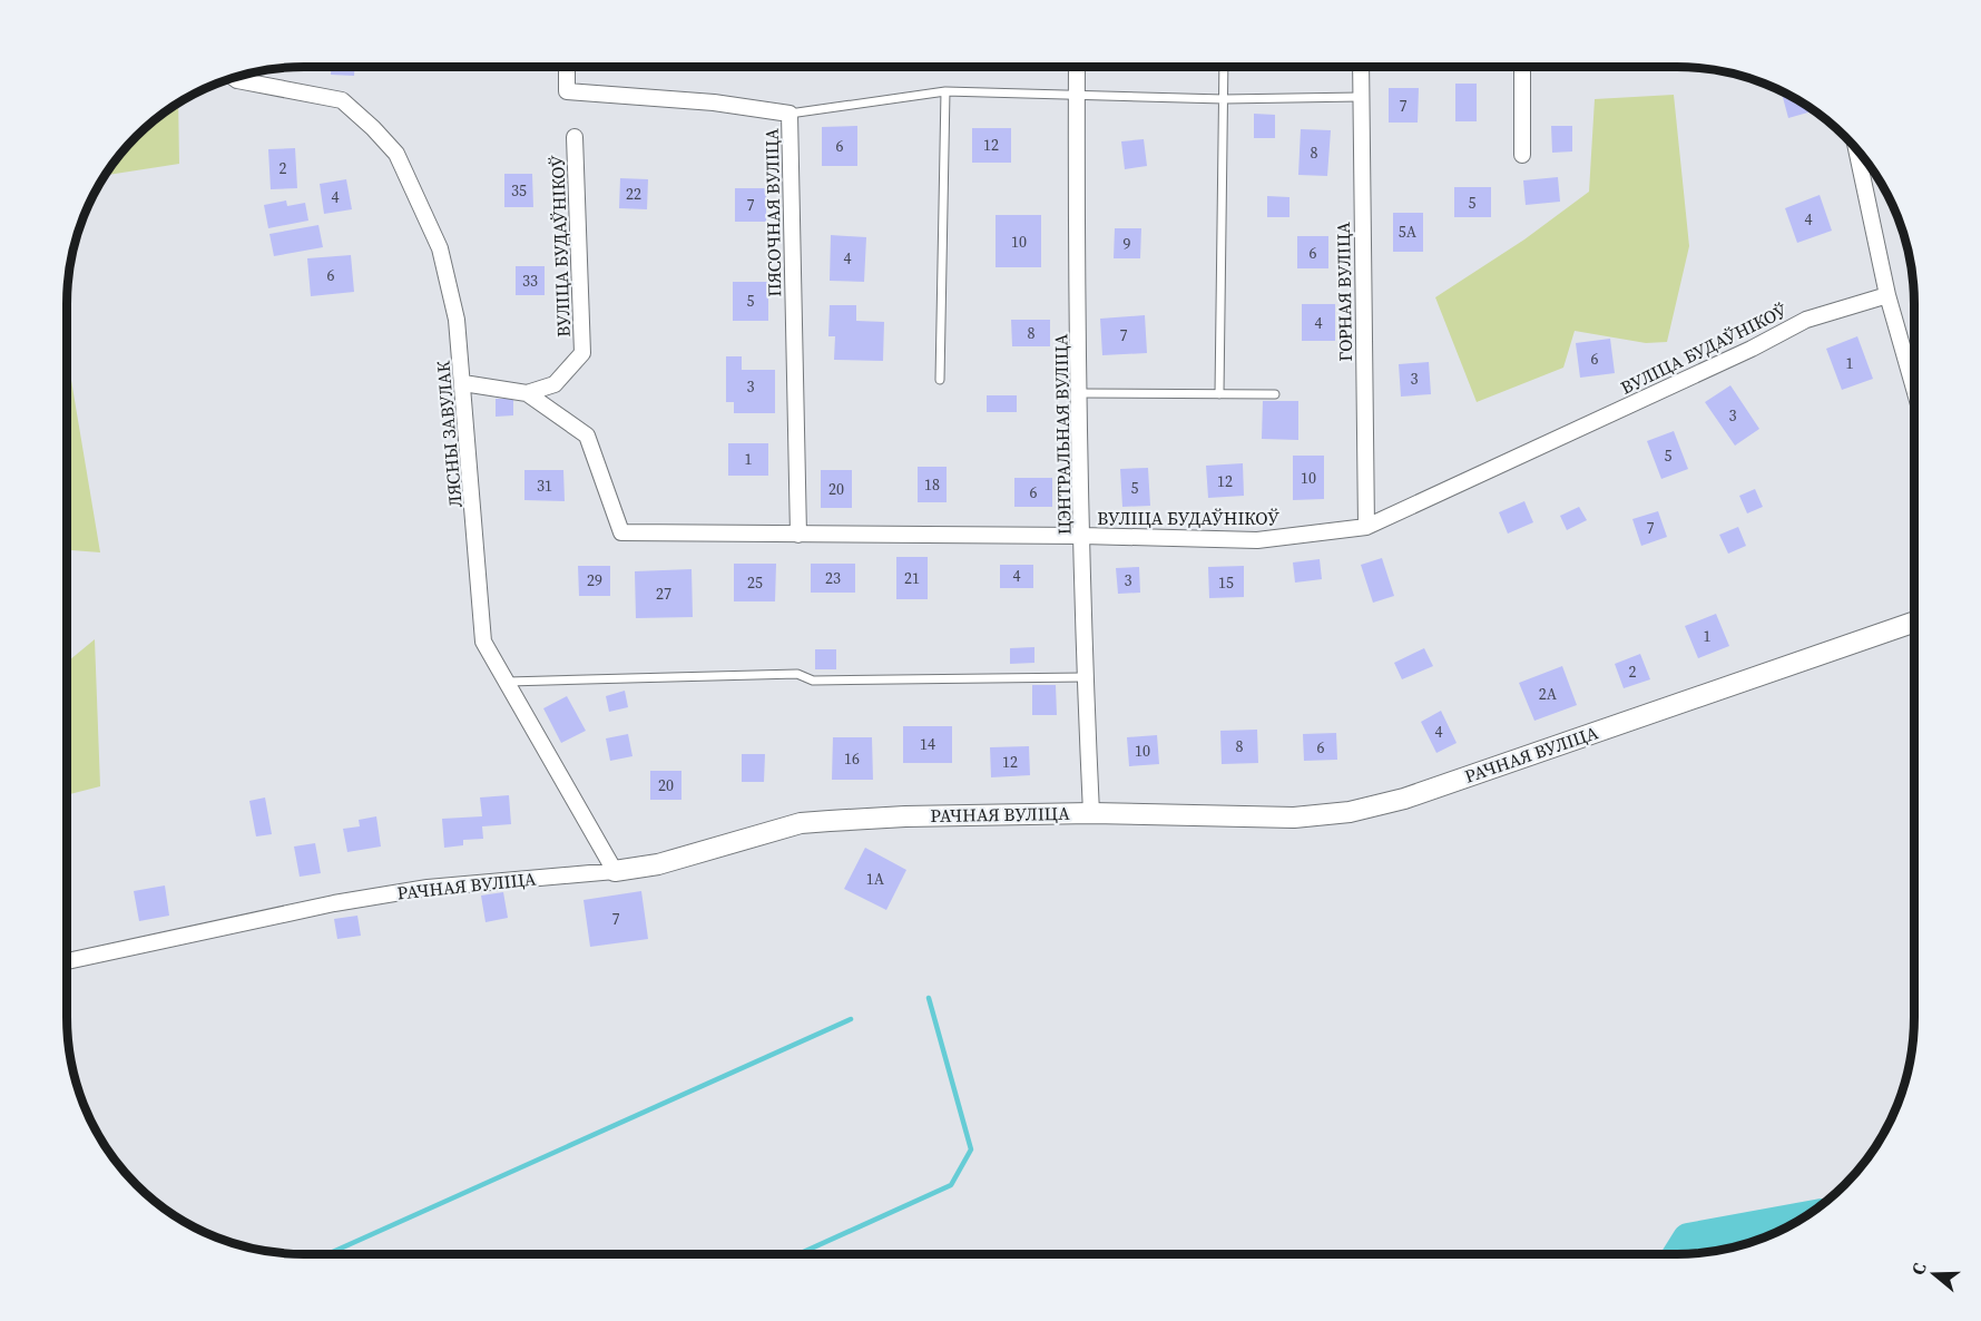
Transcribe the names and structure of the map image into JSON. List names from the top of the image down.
{
  "streets": {
    "street": [
      "ПЯСОЧНАЯ ВУЛІЦА",
      "ВУЛІЦА БУДАЎНІКОЎ",
      "ГОРНАЯ ВУЛІЦА",
      "ЛЯСНЫ ЗАВУЛАК",
      "ЦЭНТРАЛЬНАЯ ВУЛІЦА",
      "РАЧНАЯ ВУЛІЦА"
    ]
  },
  "crossings": [
    ["ПЯСОЧНАЯ ВУЛІЦА", "ВУЛІЦА БУДАЎНІКОЎ"],
    ["ВУЛІЦА БУДАЎНІКОЎ", "ГОРНАЯ ВУЛІЦА"],
    ["ВУЛІЦА БУДАЎНІКОЎ", "ЦЭНТРАЛЬНАЯ ВУЛІЦА"],
    ["ЛЯСНЫ ЗАВУЛАК", "РАЧНАЯ ВУЛІЦА"],
    ["ЦЭНТРАЛЬНАЯ ВУЛІЦА", "РАЧНАЯ ВУЛІЦА"]
  ],
  "house_numbers": [
    "7",
    "12",
    "6",
    "8",
    "2",
    "35",
    "22",
    "4",
    "5",
    "7",
    "4",
    "5А",
    "10",
    "9",
    "6",
    "4",
    "6",
    "33",
    "5",
    "4",
    "8",
    "7",
    "6",
    "1",
    "3",
    "3",
    "3",
    "5",
    "1",
    "10",
    "12",
    "18",
    "31",
    "5",
    "20",
    "6",
    "7",
    "4",
    "23",
    "21",
    "29",
    "3",
    "25",
    "15",
    "27",
    "1",
    "2",
    "2А",
    "4",
    "14",
    "8",
    "6",
    "10",
    "16",
    "12",
    "20",
    "1А",
    "7"
  ],
  "north": "left"
}
